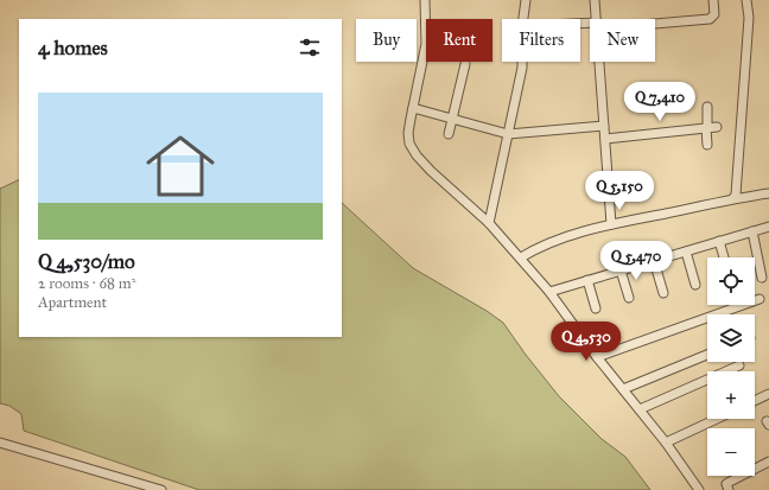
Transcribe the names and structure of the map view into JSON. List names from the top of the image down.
{
  "page": {
    "chip": [
      "Buy",
      "Rent",
      "Filters",
      "New"
    ],
    "heading": "4 homes",
    "list": [
      {
        "name": "Q 4,530/mo",
        "note": "2 rooms · 68 m² · Apartment"
      }
    ],
    "price": [
      "Q 7,410",
      "Q 5,150",
      "Q 5,470",
      "Q 4,530"
    ],
    "map_buttons": ["+", "−"]
  }
}
